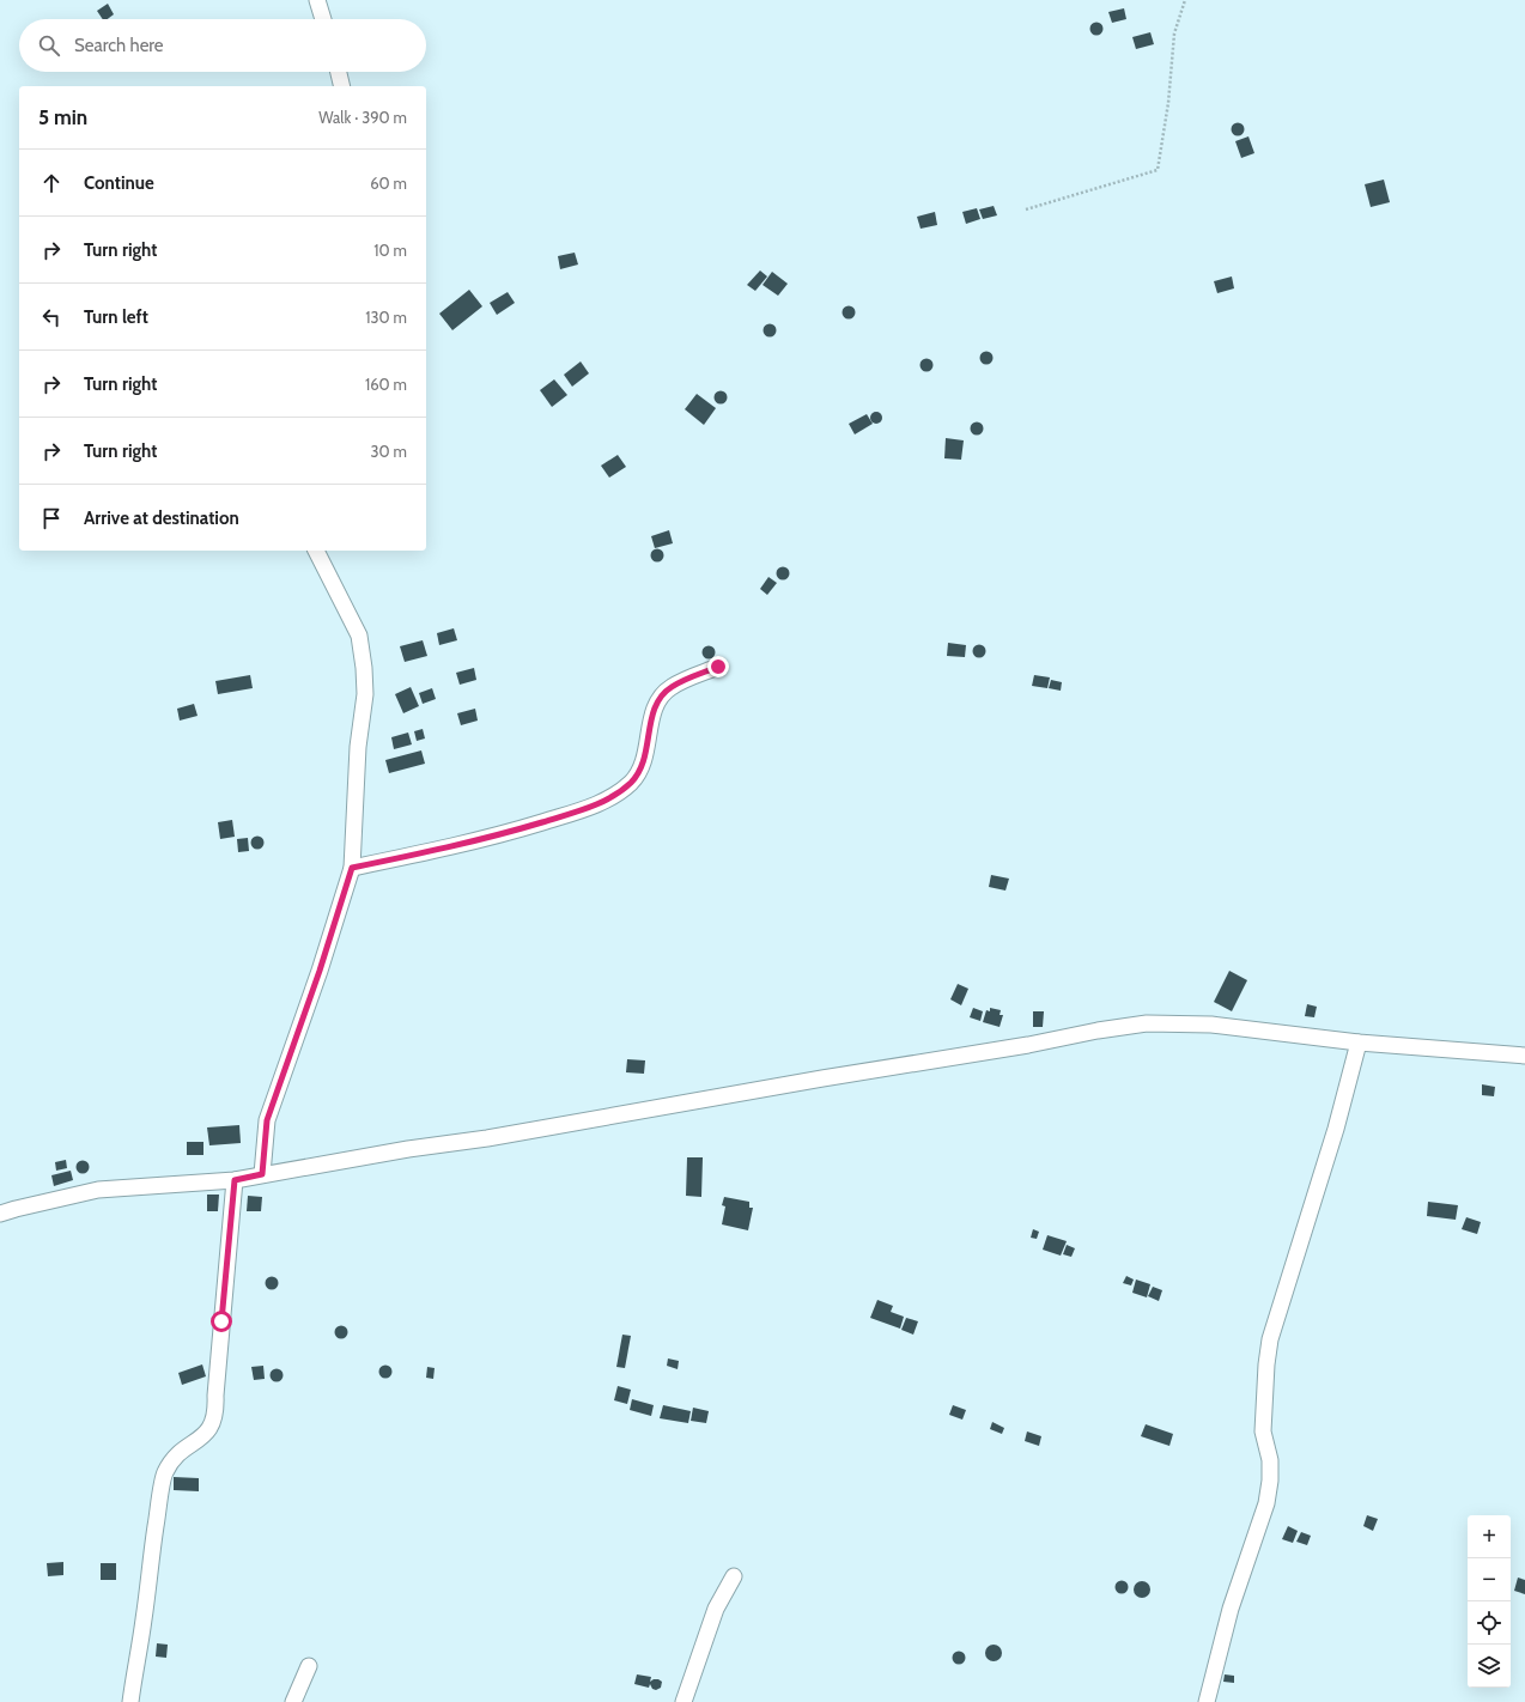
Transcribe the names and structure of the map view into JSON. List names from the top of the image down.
{
  "page": {
    "search": "Search here",
    "heading": ["5 min", "Walk · 390 m"],
    "list": [
      ["Continue", "60 m"],
      ["Turn right", "10 m"],
      ["Turn left", "130 m"],
      ["Turn right", "160 m"],
      ["Turn right", "30 m"],
      "Arrive at destination"
    ],
    "map_buttons": ["+", "−"]
  }
}
